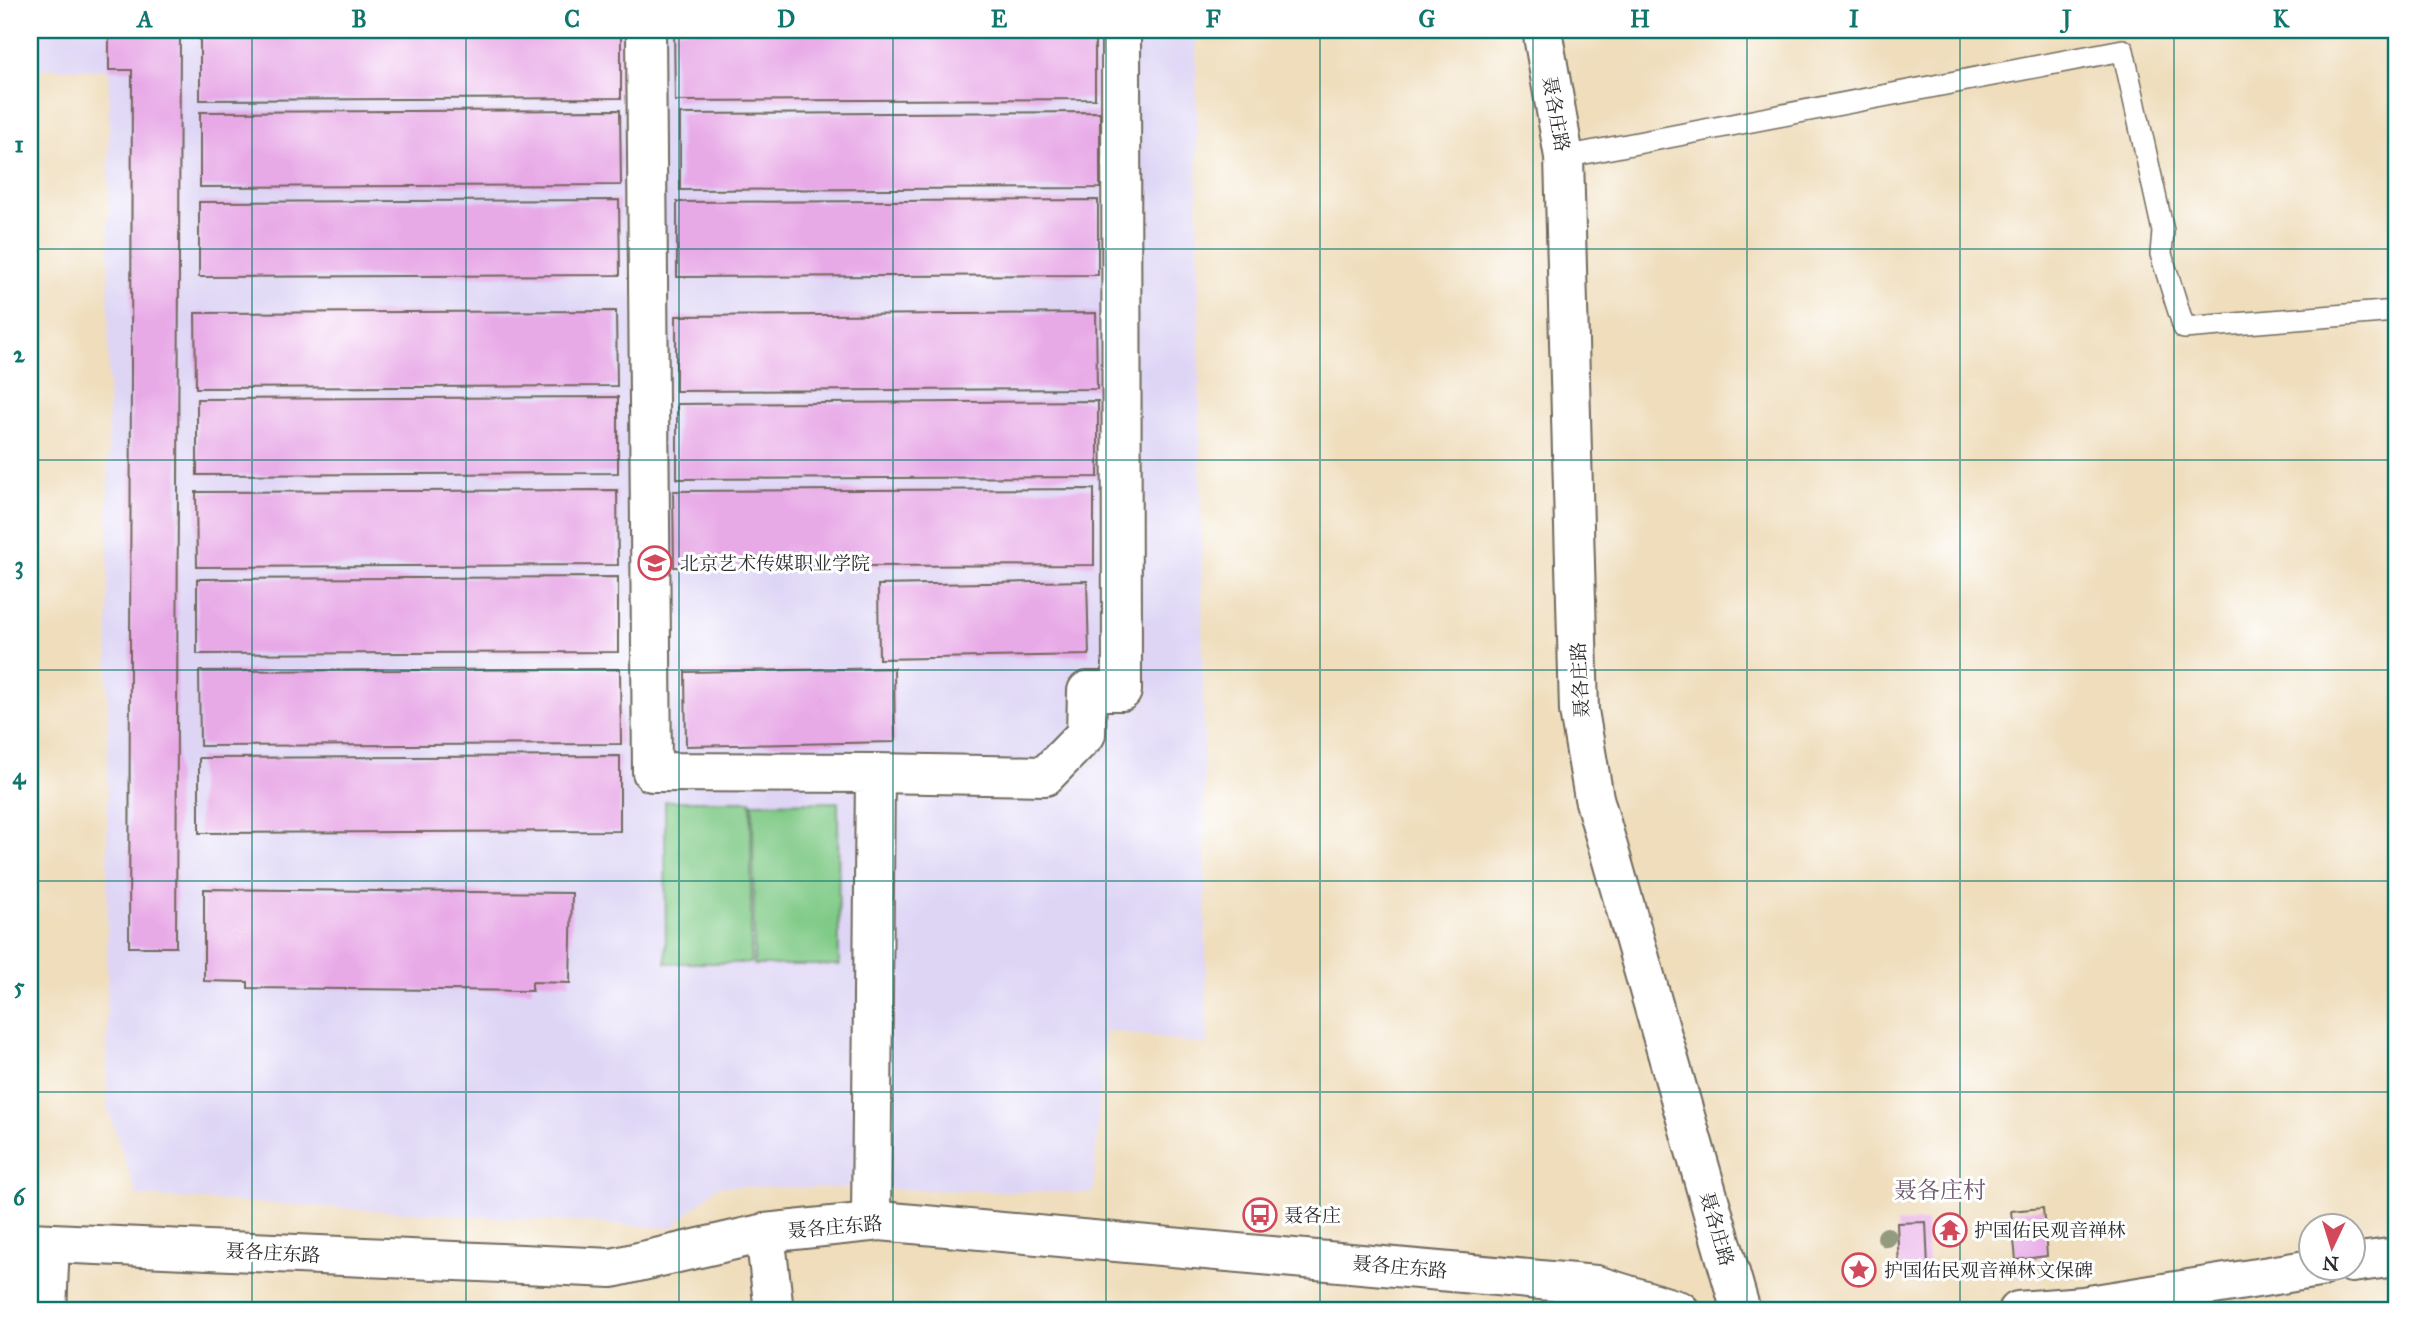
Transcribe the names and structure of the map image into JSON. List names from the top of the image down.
{
  "streets": {
    "street": ["聂各庄路", "聂各庄东路"]
  },
  "districts": ["聂各庄村"],
  "places": {
    "school or university": ["北京艺术传媒职业学院"],
    "bus stop": ["聂各庄"],
    "temple": ["护国佑民观音禅林"],
    "place": ["护国佑民观音禅林文保碑"]
  },
  "north": "bottom",
  "grid": {
    "columns": [
      "A",
      "B",
      "C",
      "D",
      "E",
      "F",
      "G",
      "H",
      "I",
      "J",
      "K"
    ],
    "rows": [
      "1",
      "2",
      "3",
      "4",
      "5",
      "6"
    ]
  }
}
